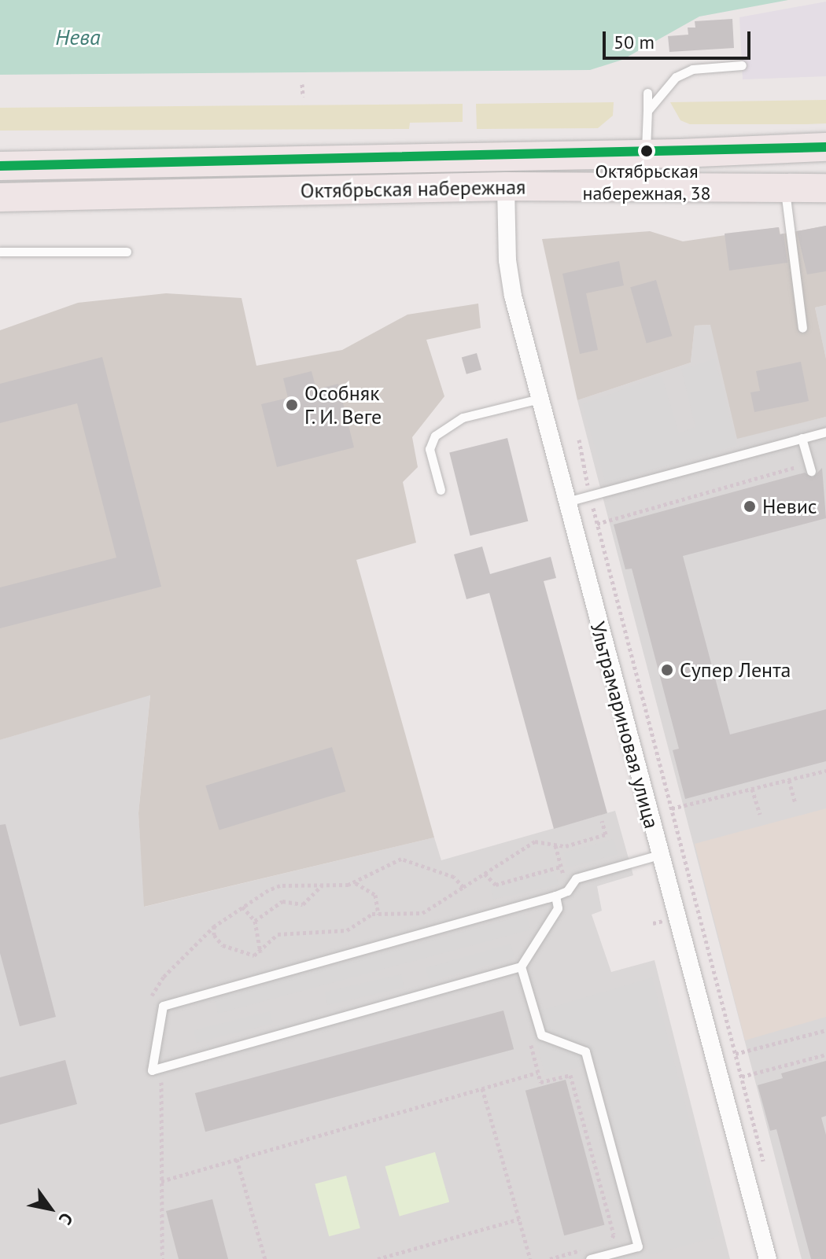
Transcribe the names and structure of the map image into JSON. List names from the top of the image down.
{
  "streets": {
    "main road": ["Октябрьская набережная"],
    "street": ["Ультрамариновая улица"]
  },
  "crossings": [
    ["Октябрьская набережная", "Ультрамариновая улица"]
  ],
  "water": ["Нева"],
  "places": [
    "Октябрьская набережная, 38",
    "Особняк Г. И. Веге",
    "Невис",
    "Супер Лента"
  ],
  "scale_bar": "50 m",
  "north": "bottom right"
}
